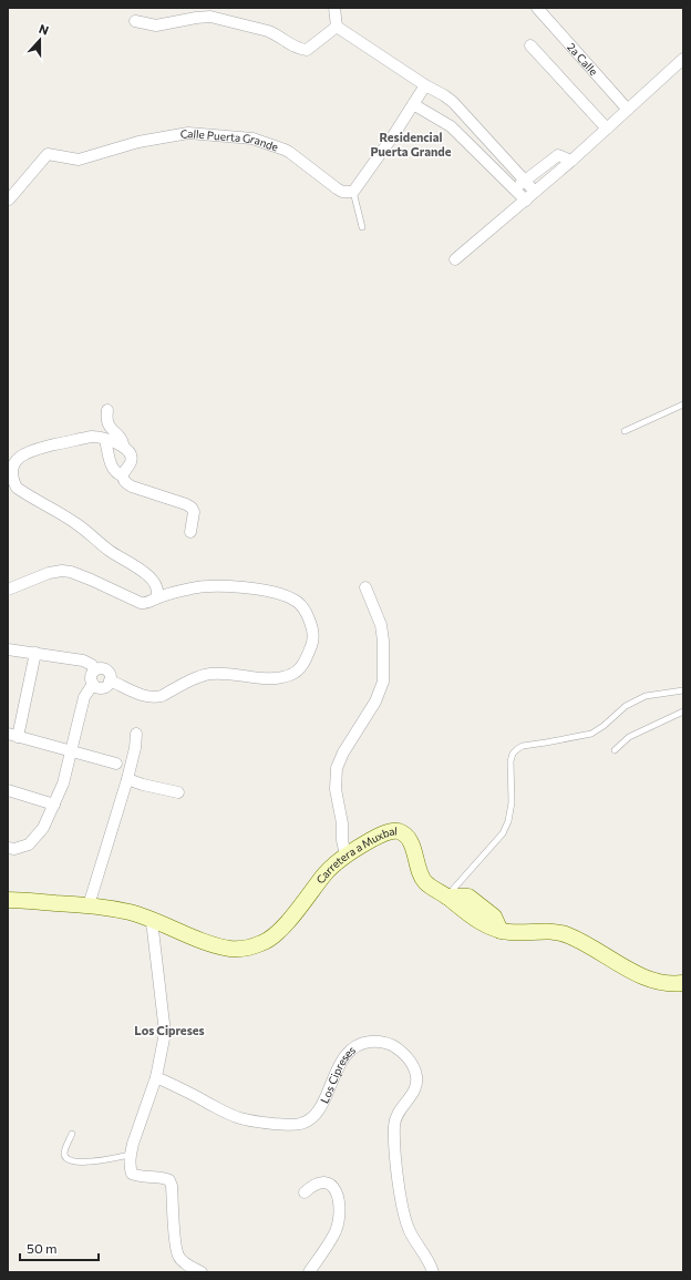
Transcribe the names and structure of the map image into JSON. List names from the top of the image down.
{
  "streets": {
    "street": [
      "2a Calle",
      "Calle Puerta Grande",
      "Carretera a Muxbal",
      "Los Cipreses"
    ]
  },
  "districts": ["Residencial Puerta Grande", "Los Cipreses"],
  "scale_bar": "50 m",
  "north": "top"
}
